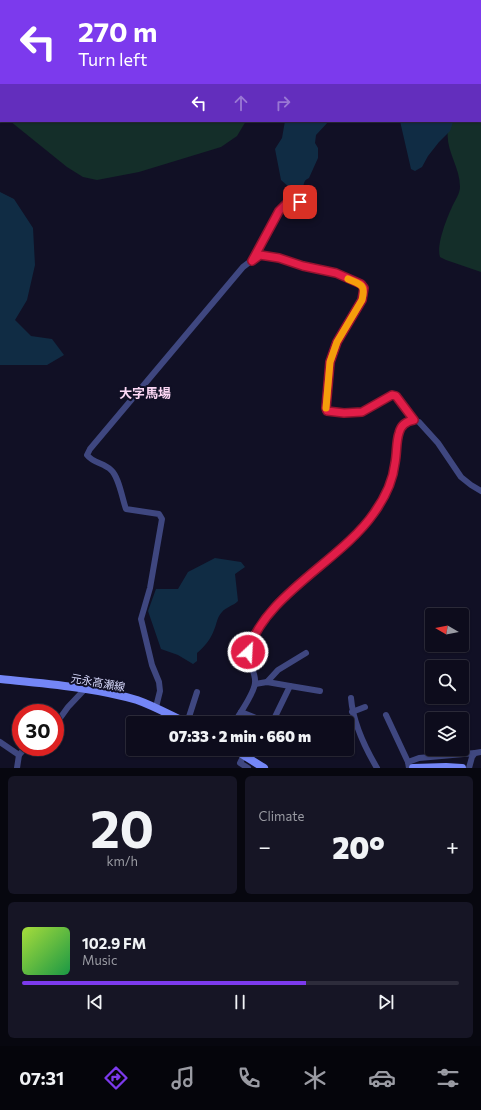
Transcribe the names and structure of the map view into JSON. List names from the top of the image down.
{
  "streets": {
    "main road": ["元永高瀬線"]
  },
  "districts": ["大字馬場"],
  "north": "left",
  "page": {
    "turn": ["270 m", "Turn left"],
    "limit": "30",
    "trip": "07:33 · 2 min · 660 m",
    "tile": [
      ["20", "km/h"],
      "Climate"
    ],
    "heat": ["−", "20°", "+"],
    "song": ["102.9 FM", "Music"],
    "tabs": "07:31"
  }
}
